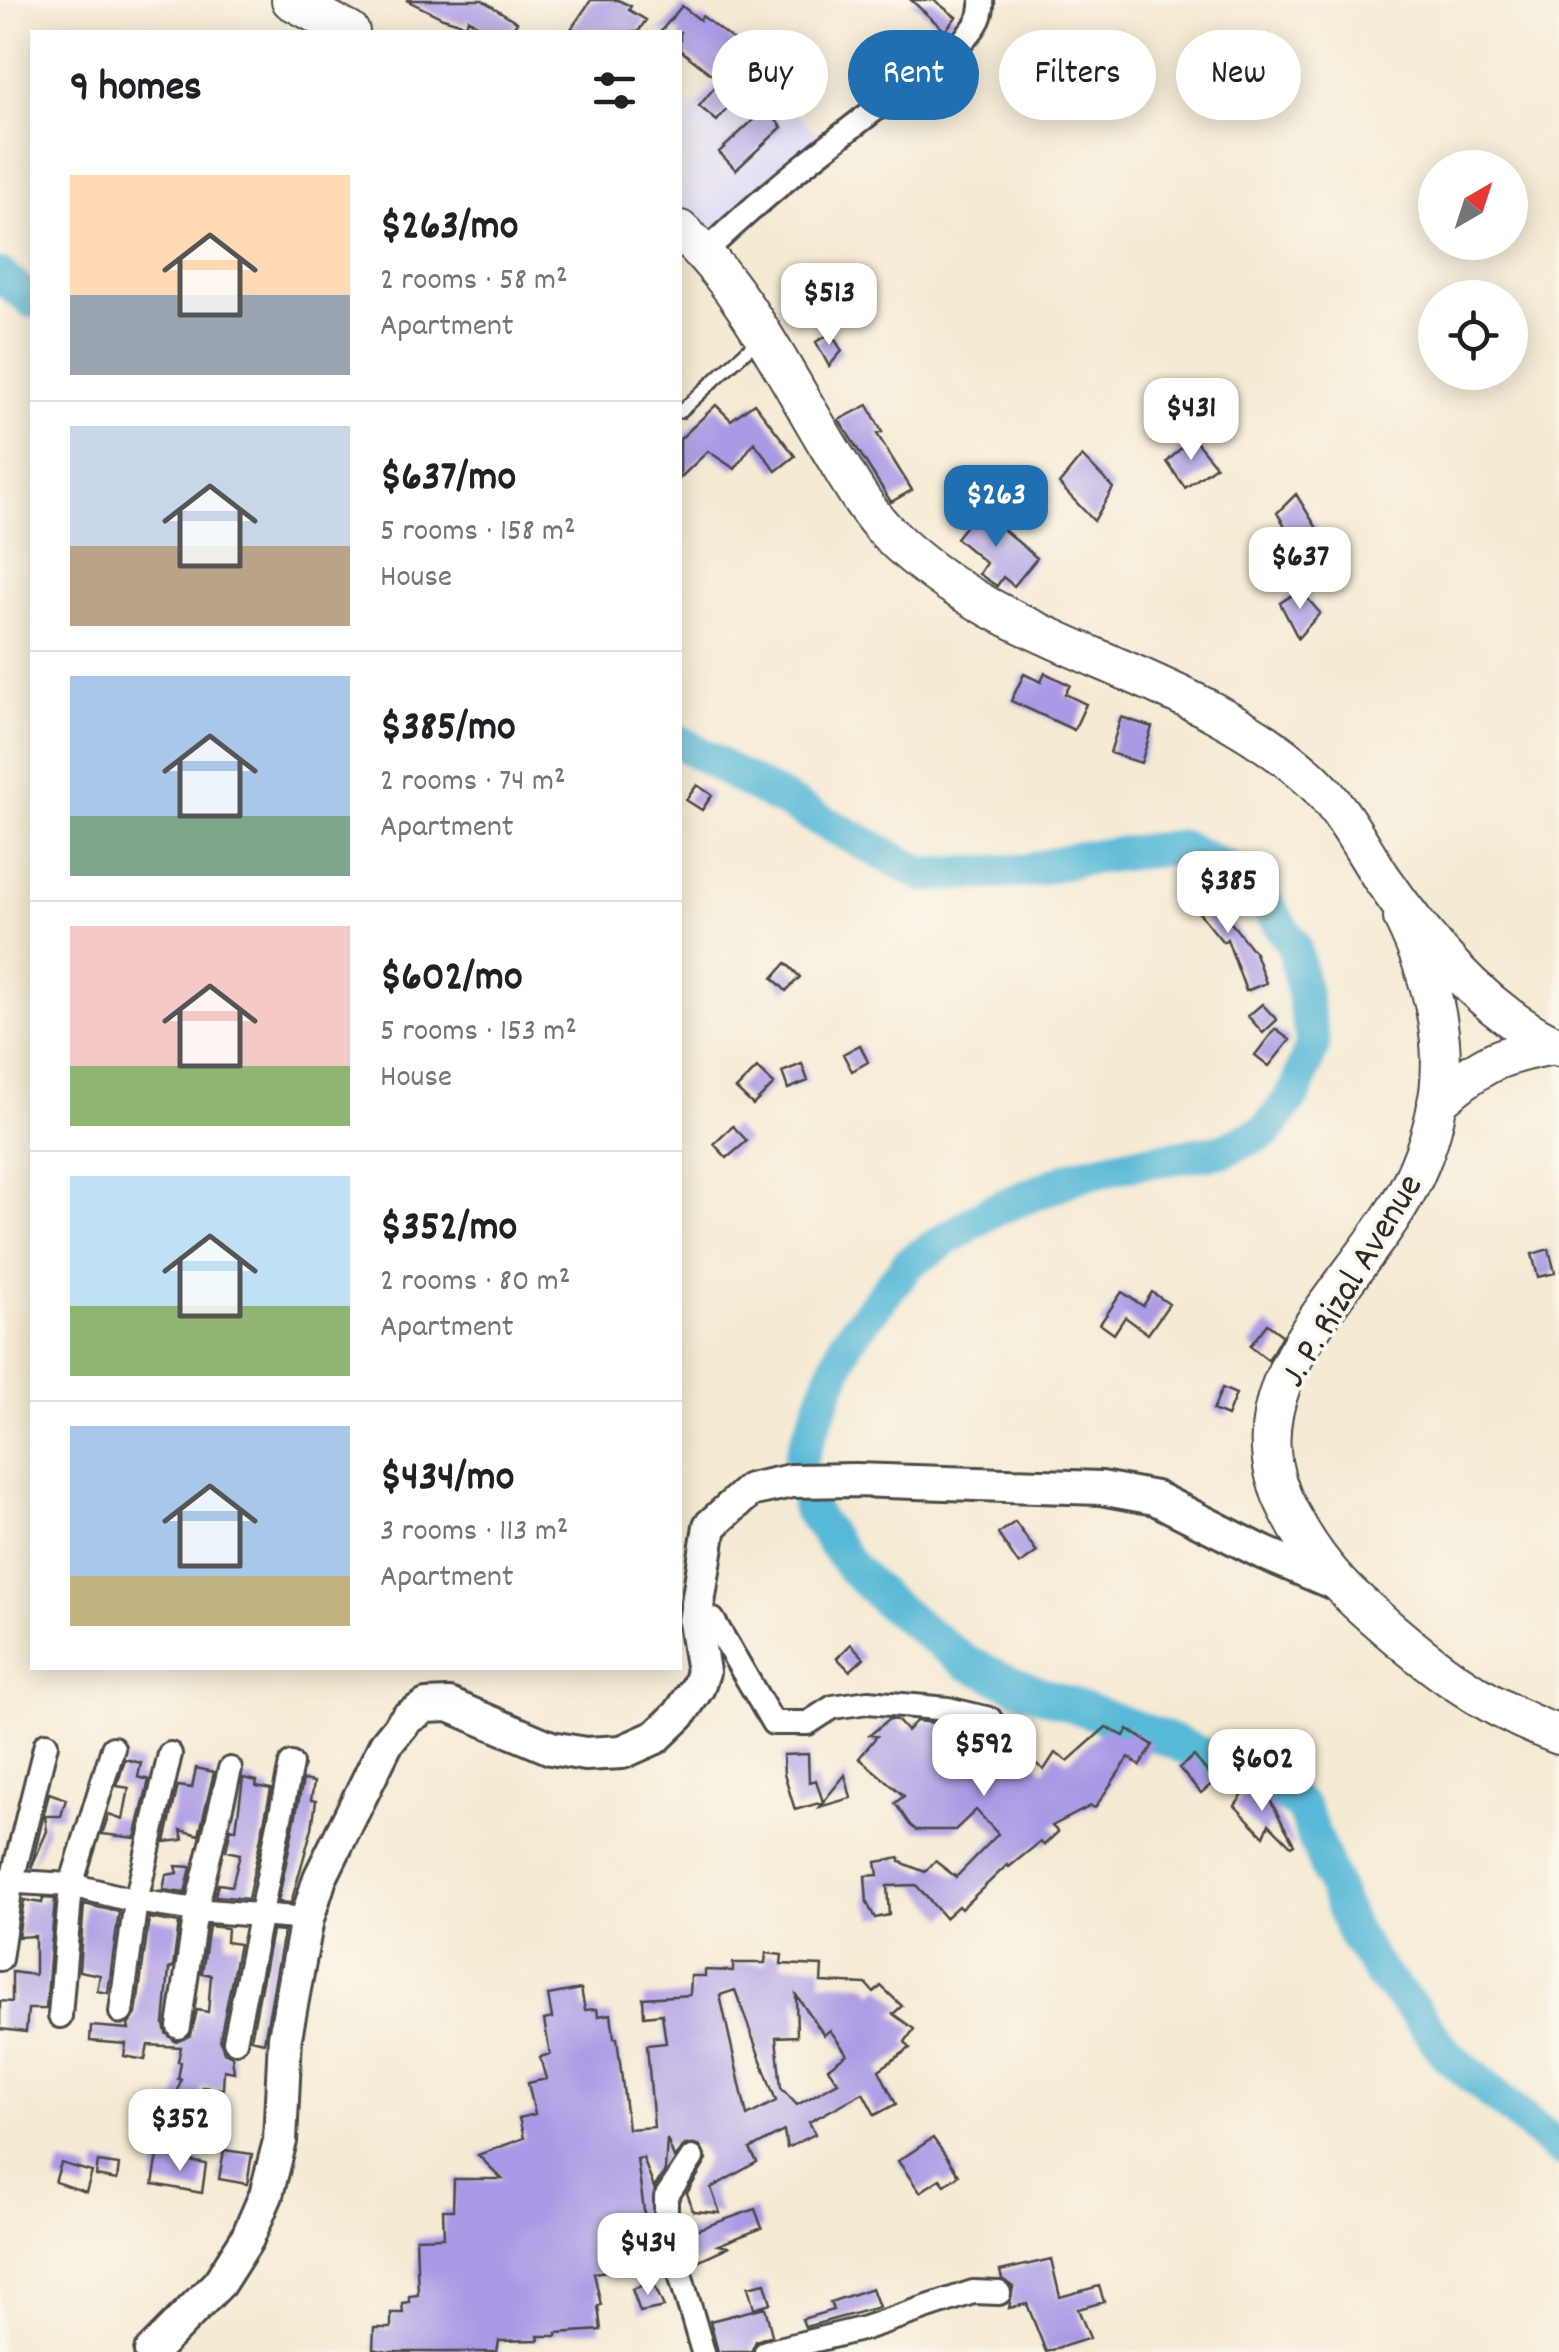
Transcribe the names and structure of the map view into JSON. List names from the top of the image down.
{
  "streets": {
    "main road": ["J. P. Rizal Avenue"]
  },
  "north": "top right",
  "page": {
    "chip": [
      "Buy",
      "Rent",
      "Filters",
      "New"
    ],
    "heading": "9 homes",
    "list": [
      {
        "name": "$263/mo",
        "note": "2 rooms · 58 m² · Apartment"
      },
      {
        "name": "$637/mo",
        "note": "5 rooms · 158 m² · House"
      },
      {
        "name": "$385/mo",
        "note": "2 rooms · 74 m² · Apartment"
      },
      {
        "name": "$602/mo",
        "note": "5 rooms · 153 m² · House"
      },
      {
        "name": "$352/mo",
        "note": "2 rooms · 80 m² · Apartment"
      },
      {
        "name": "$434/mo",
        "note": "3 rooms · 113 m² · Apartment"
      }
    ],
    "price": [
      "$513",
      "$431",
      "$263",
      "$637",
      "$385",
      "$592",
      "$602",
      "$352",
      "$434"
    ]
  }
}
